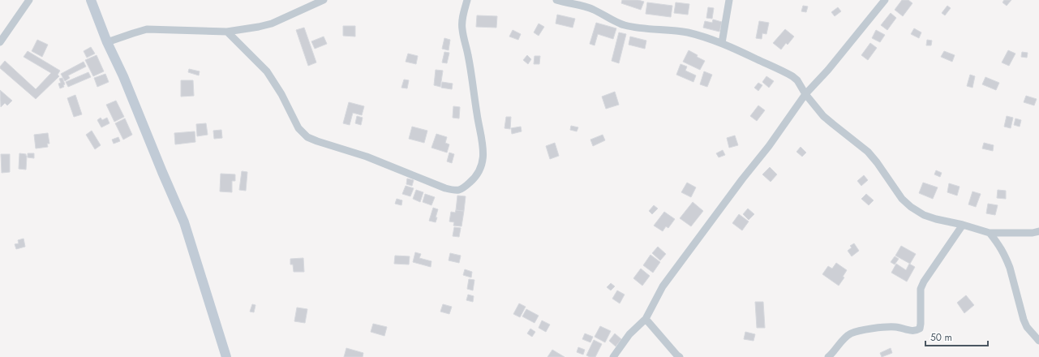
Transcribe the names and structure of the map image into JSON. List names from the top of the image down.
{
  "scale_bar": "50 m"
}
